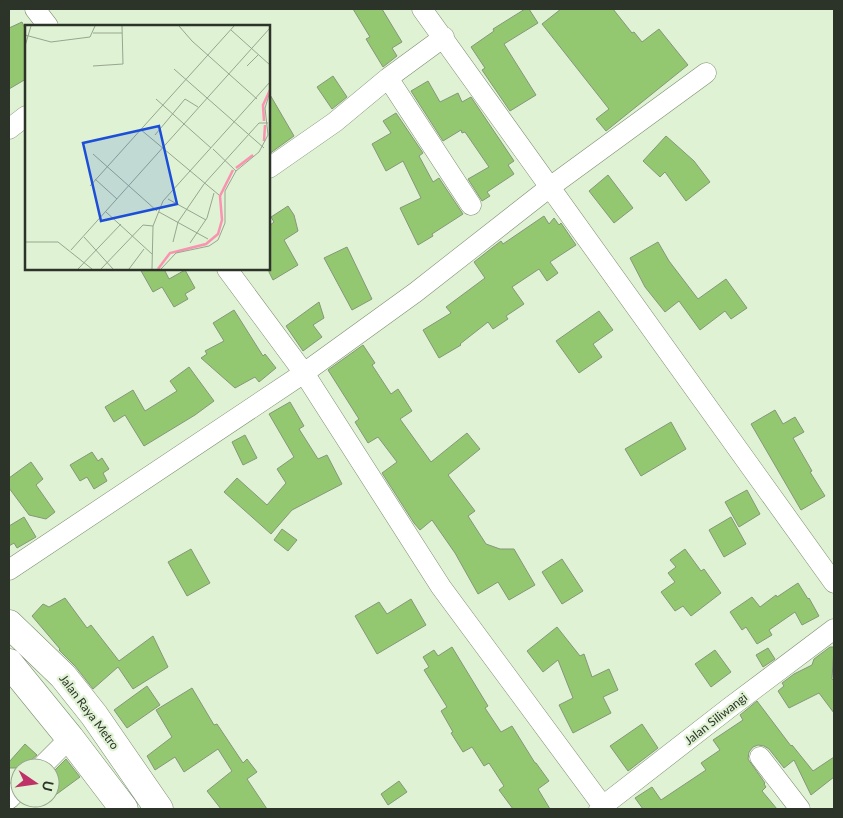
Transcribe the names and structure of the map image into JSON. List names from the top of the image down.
{
  "streets": {
    "highway": ["Jalan Raya Metro"],
    "street": ["Jalan Siliwangi"]
  },
  "north": "right"
}
